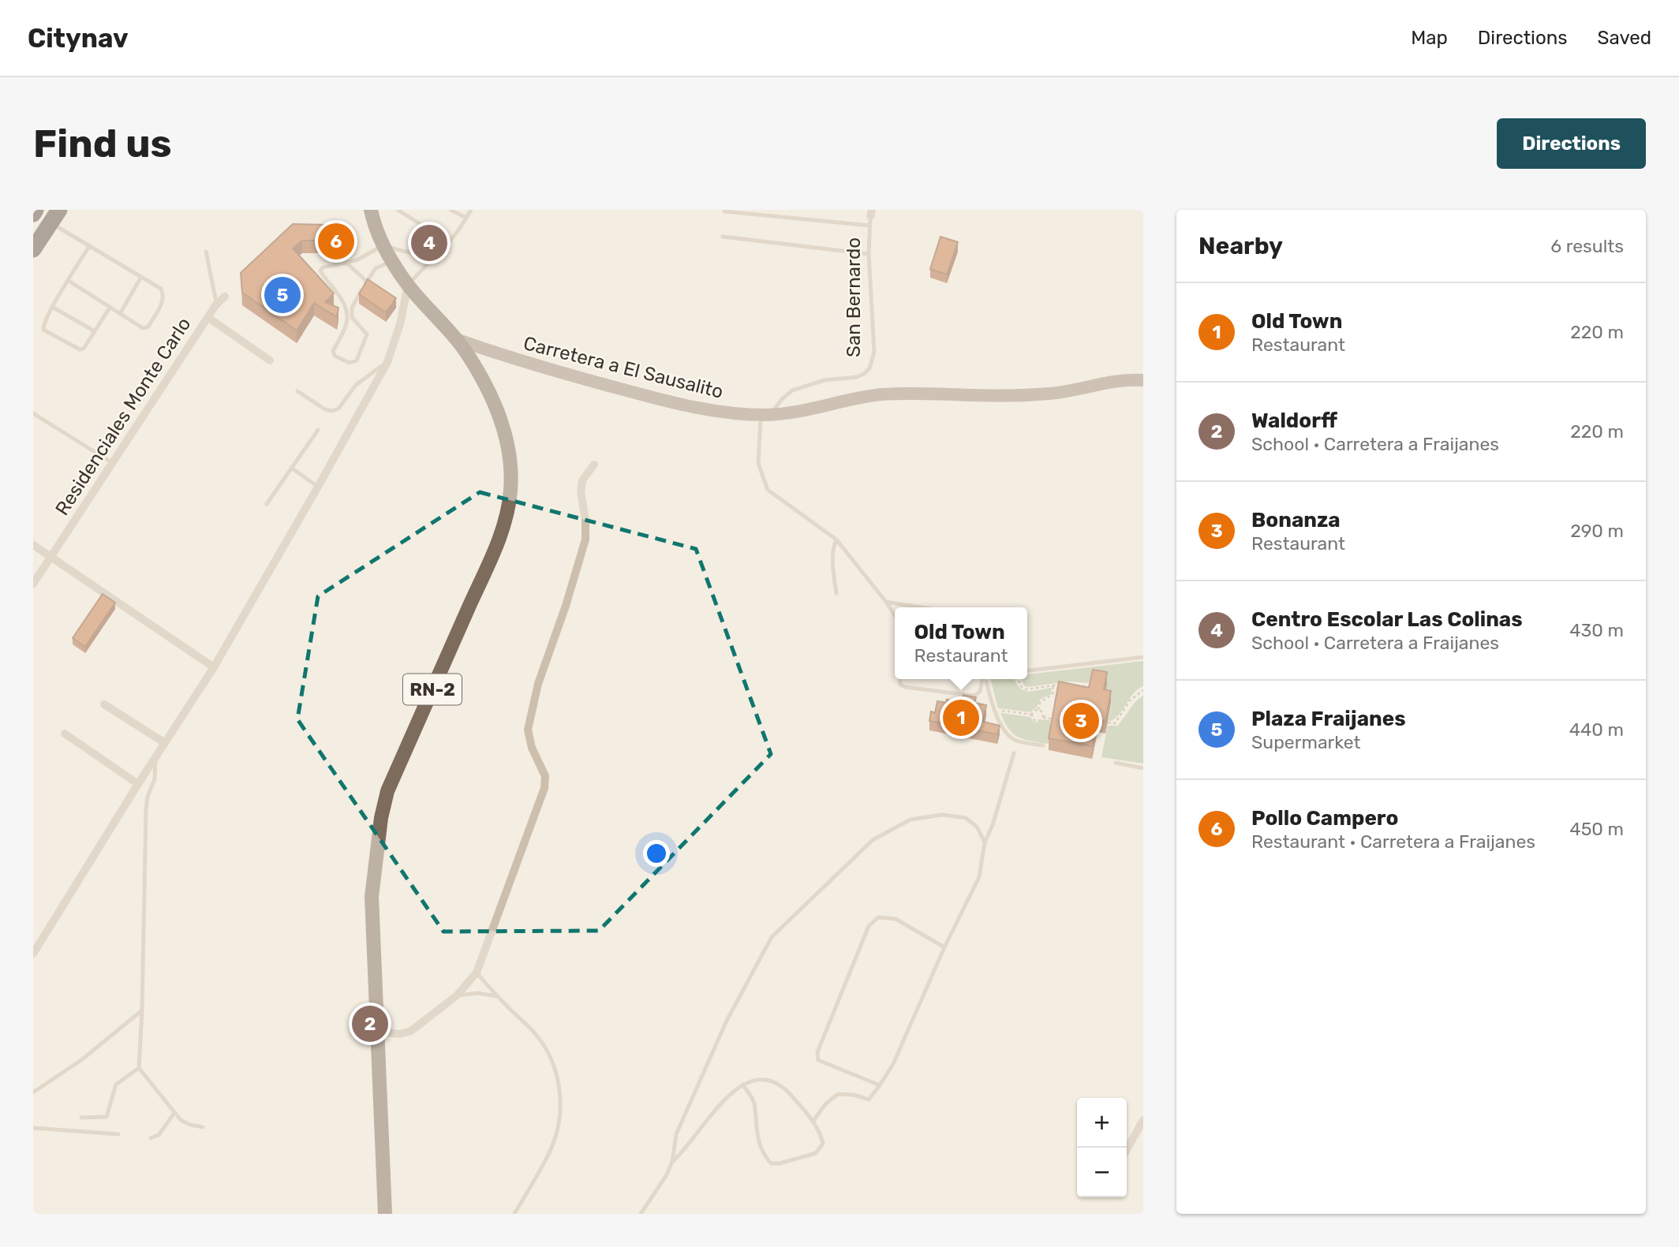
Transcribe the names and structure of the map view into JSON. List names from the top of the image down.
{
  "streets": {
    "main road": ["RN-2"],
    "street": ["Carretera a El Sausalito", "Residenciales Monte Carlo"],
    "lane": ["San Bernardo"]
  },
  "crossings": [
    ["San Bernardo", "Carretera a El Sausalito"],
    ["Carretera a El Sausalito", "RN-2"]
  ],
  "page": {
    "header": "Citynav",
    "nav": ["Map", "Directions", "Saved"],
    "buttons": "Directions",
    "title": "Find us",
    "heading": ["Nearby", "6 results"],
    "pins": [
      "6",
      "4",
      "5",
      "1",
      "3",
      "2"
    ],
    "list": [
      {
        "mark": "1",
        "name": "Old Town",
        "note": "Restaurant",
        "value": "220 m"
      },
      {
        "mark": "2",
        "name": "Waldorff",
        "note": "School · Carretera a Fraijanes",
        "value": "220 m"
      },
      {
        "mark": "3",
        "name": "Bonanza",
        "note": "Restaurant",
        "value": "290 m"
      },
      {
        "mark": "4",
        "name": "Centro Escolar Las Colinas",
        "note": "School · Carretera a Fraijanes",
        "value": "430 m"
      },
      {
        "mark": "5",
        "name": "Plaza Fraijanes",
        "note": "Supermarket",
        "value": "440 m"
      },
      {
        "mark": "6",
        "name": "Pollo Campero",
        "note": "Restaurant · Carretera a Fraijanes",
        "value": "450 m"
      }
    ],
    "popup": ["Old Town", "Restaurant"],
    "map_buttons": ["+", "−"]
  }
}
